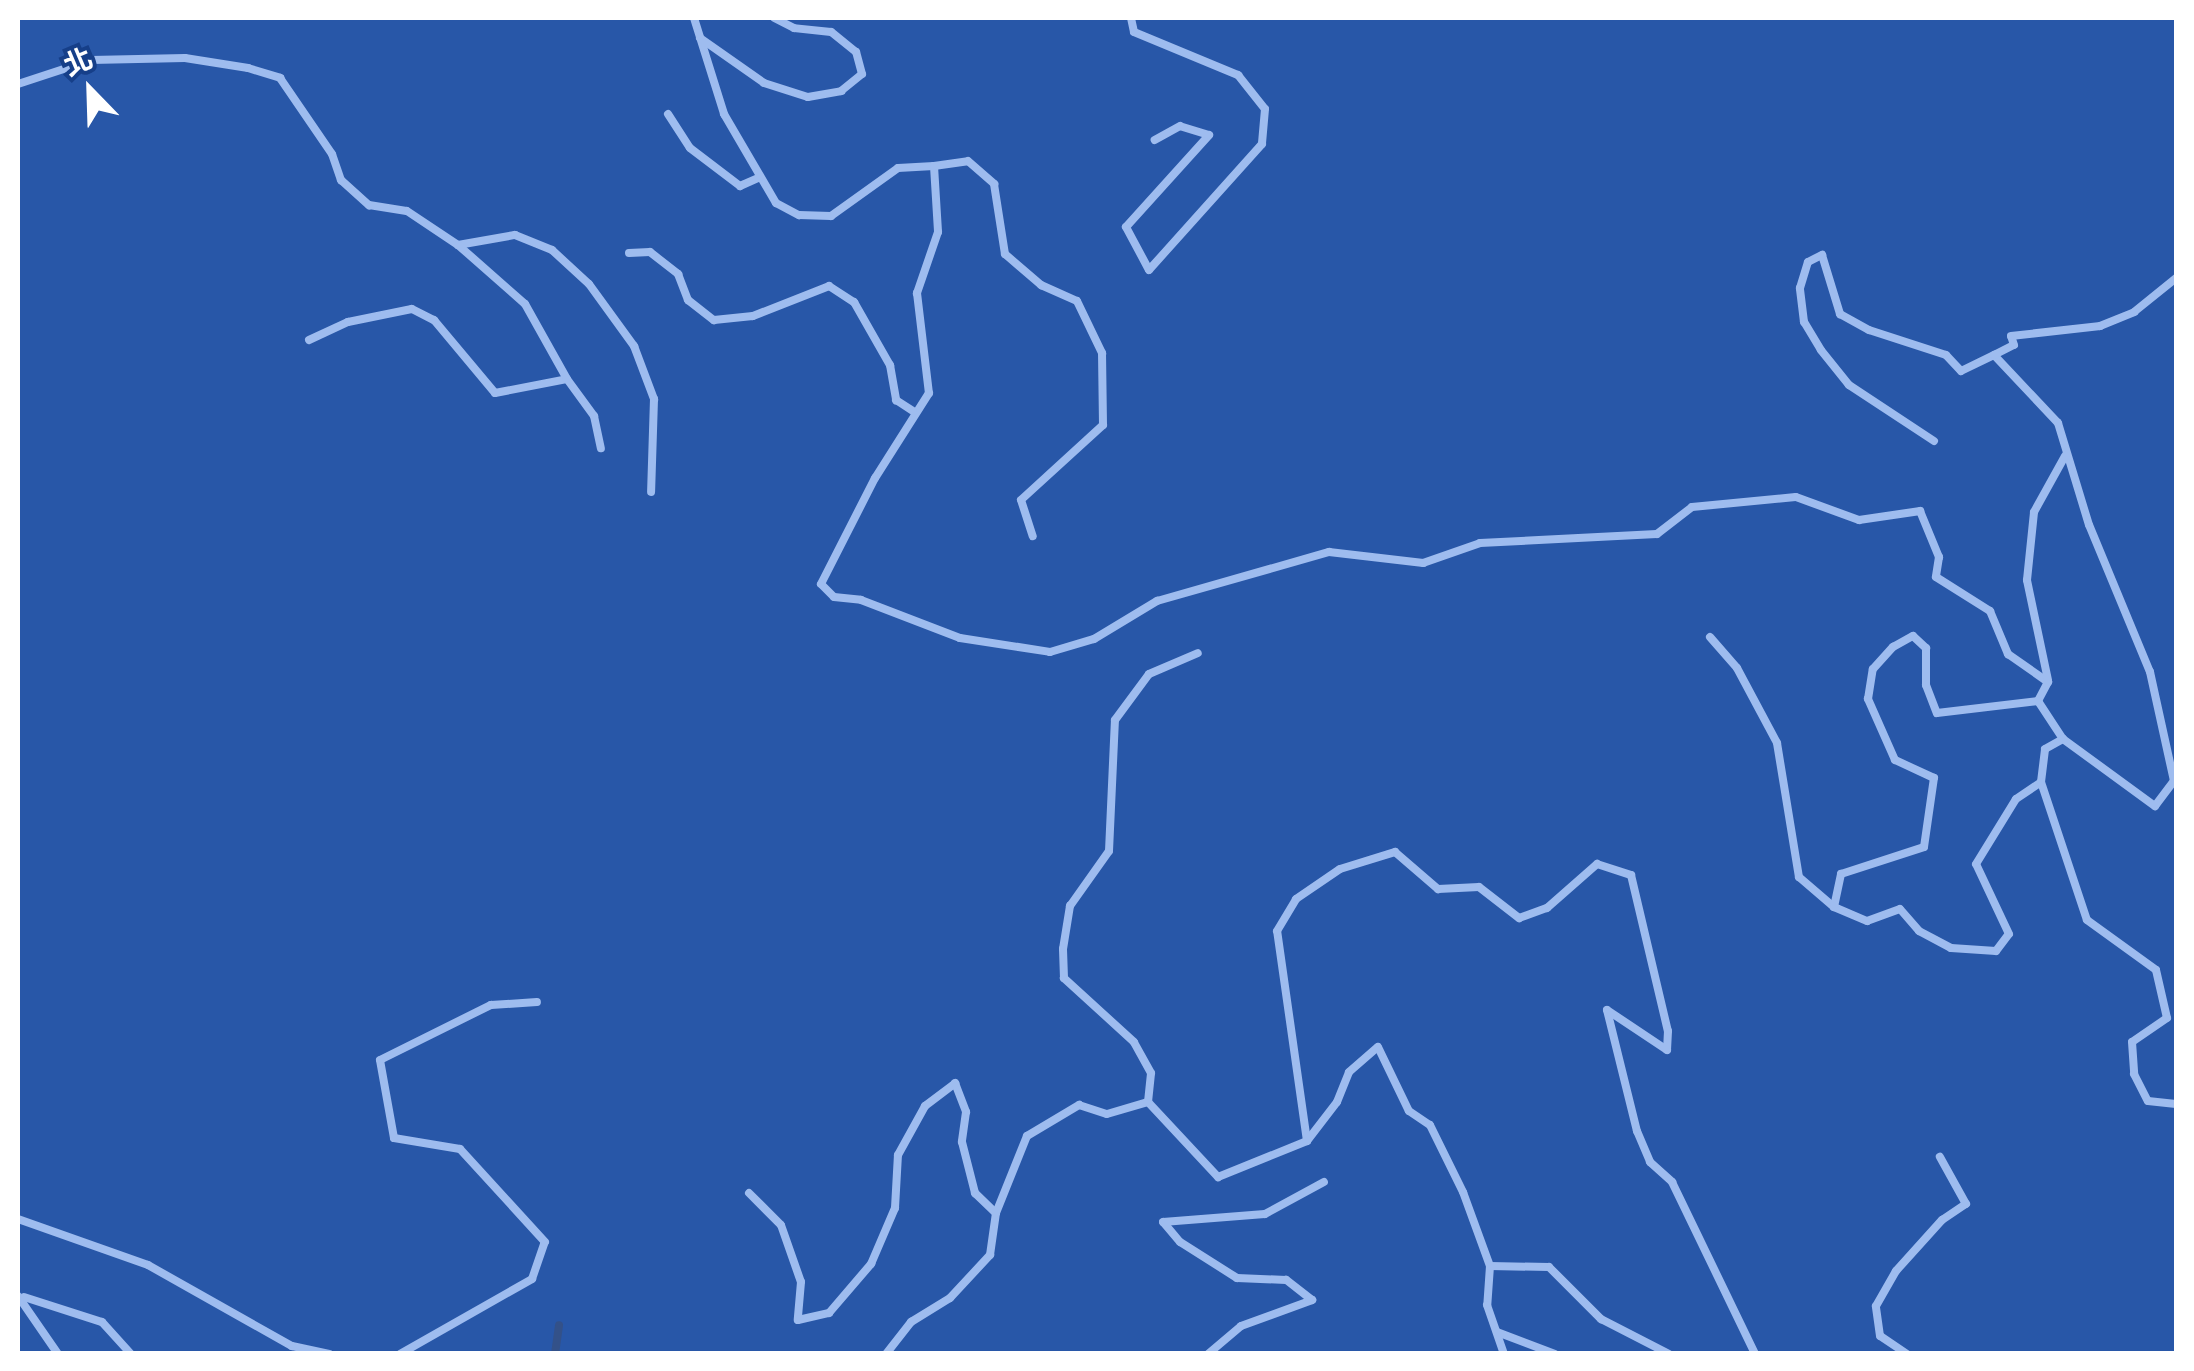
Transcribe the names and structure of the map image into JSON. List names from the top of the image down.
{
  "north": "top left"
}
